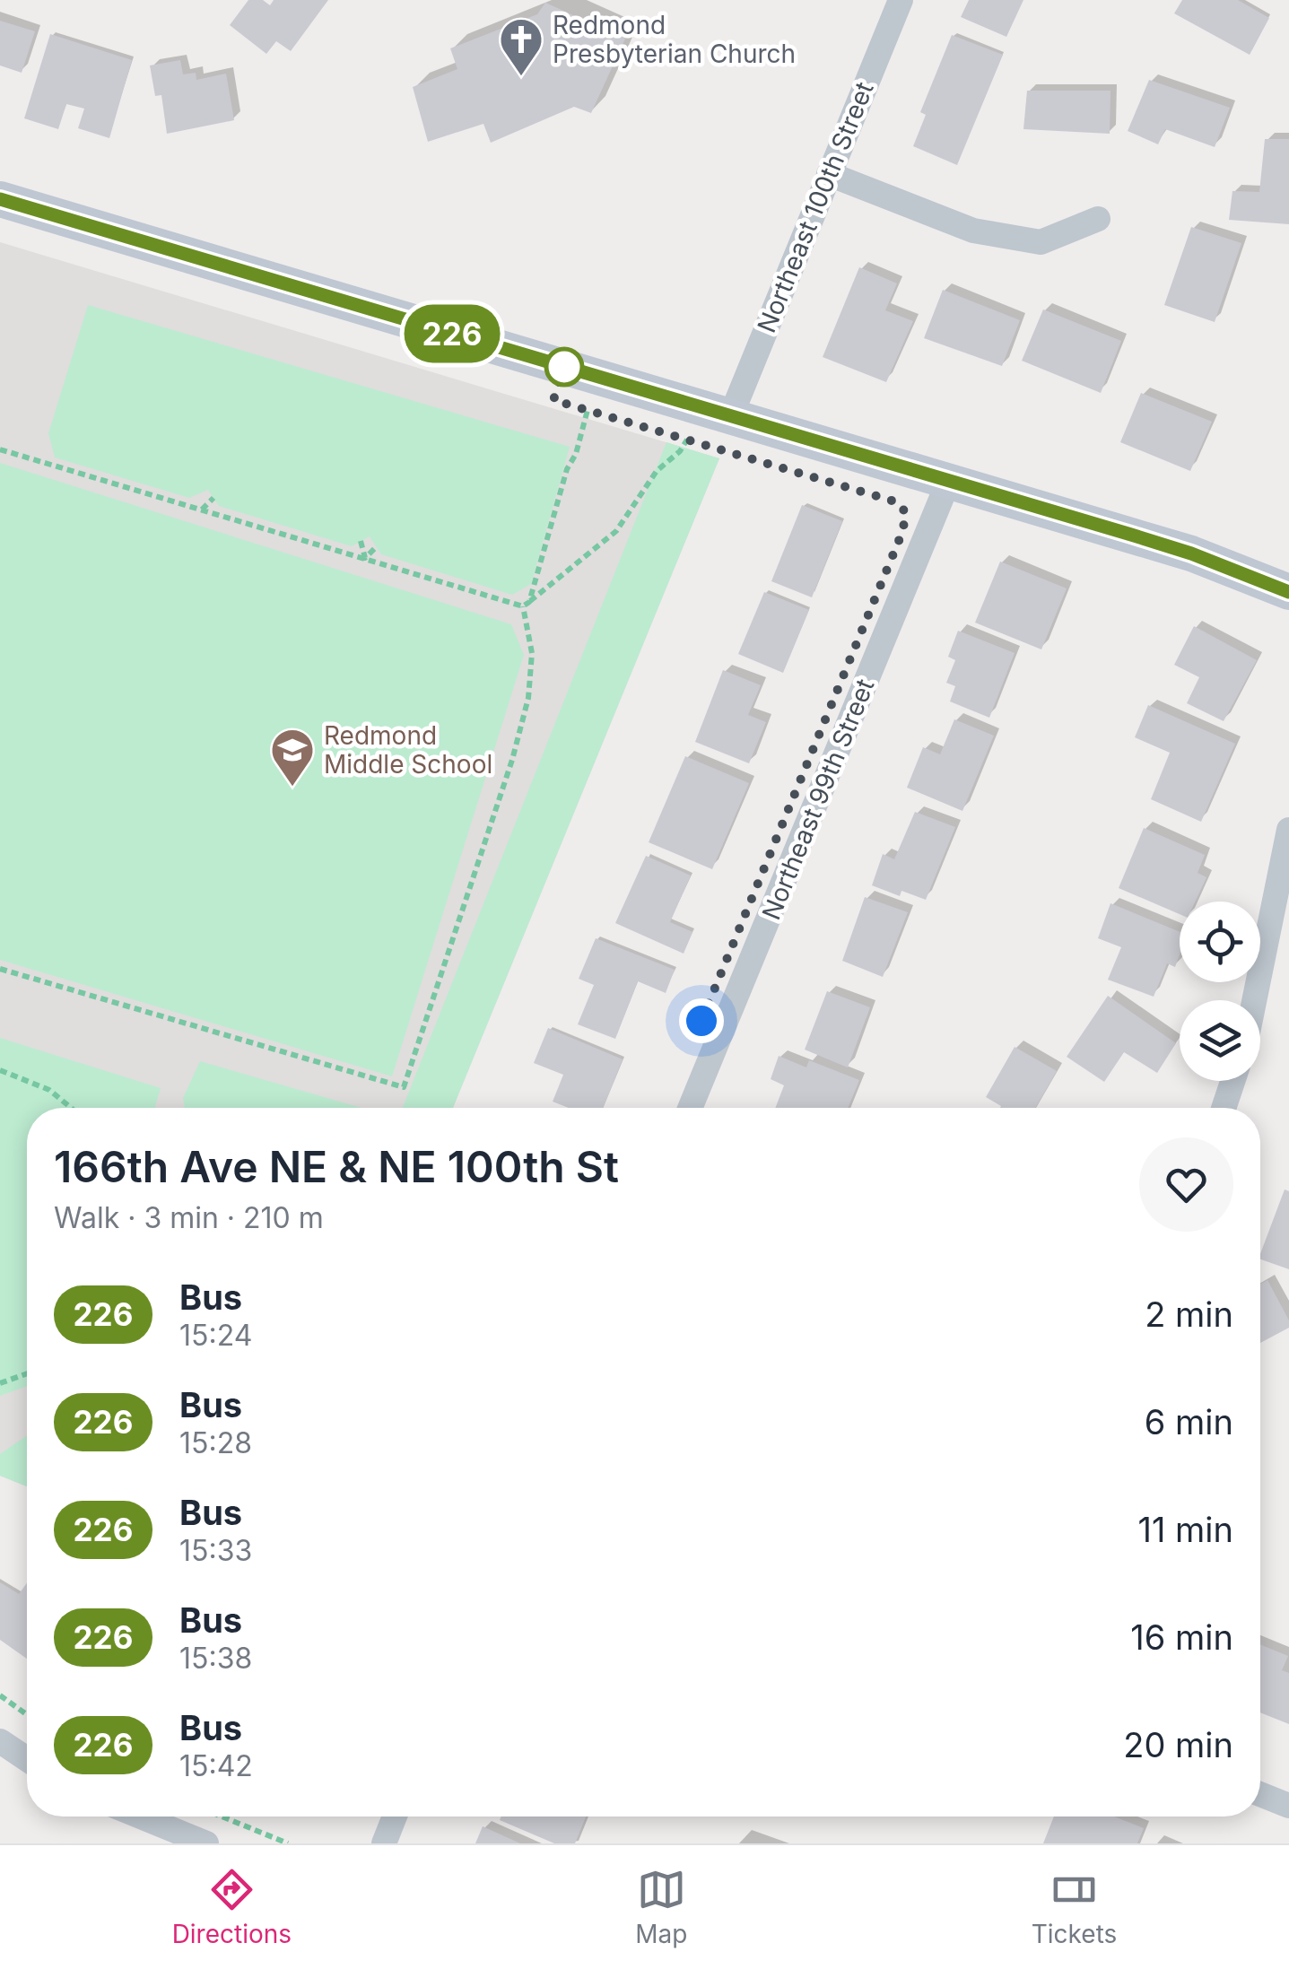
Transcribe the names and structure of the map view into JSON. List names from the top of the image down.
{
  "streets": {
    "street": ["Northeast 100th Street", "Northeast 99th Street"]
  },
  "places": {
    "church": ["Redmond Presbyterian Church"],
    "school or university": ["Redmond Middle School"]
  },
  "lines": ["bus line 226"],
  "page": {
    "on_map": "226",
    "heading": ["166th Ave NE & NE 100th St", "Walk · 3 min · 210 m"],
    "list": [
      {
        "mark": "226",
        "name": "Bus",
        "note": "15:24",
        "value": "2 min"
      },
      {
        "mark": "226",
        "name": "Bus",
        "note": "15:28",
        "value": "6 min"
      },
      {
        "mark": "226",
        "name": "Bus",
        "note": "15:33",
        "value": "11 min"
      },
      {
        "mark": "226",
        "name": "Bus",
        "note": "15:38",
        "value": "16 min"
      },
      {
        "mark": "226",
        "name": "Bus",
        "note": "15:42",
        "value": "20 min"
      }
    ],
    "tabs": ["Directions", "Map", "Tickets"]
  }
}
